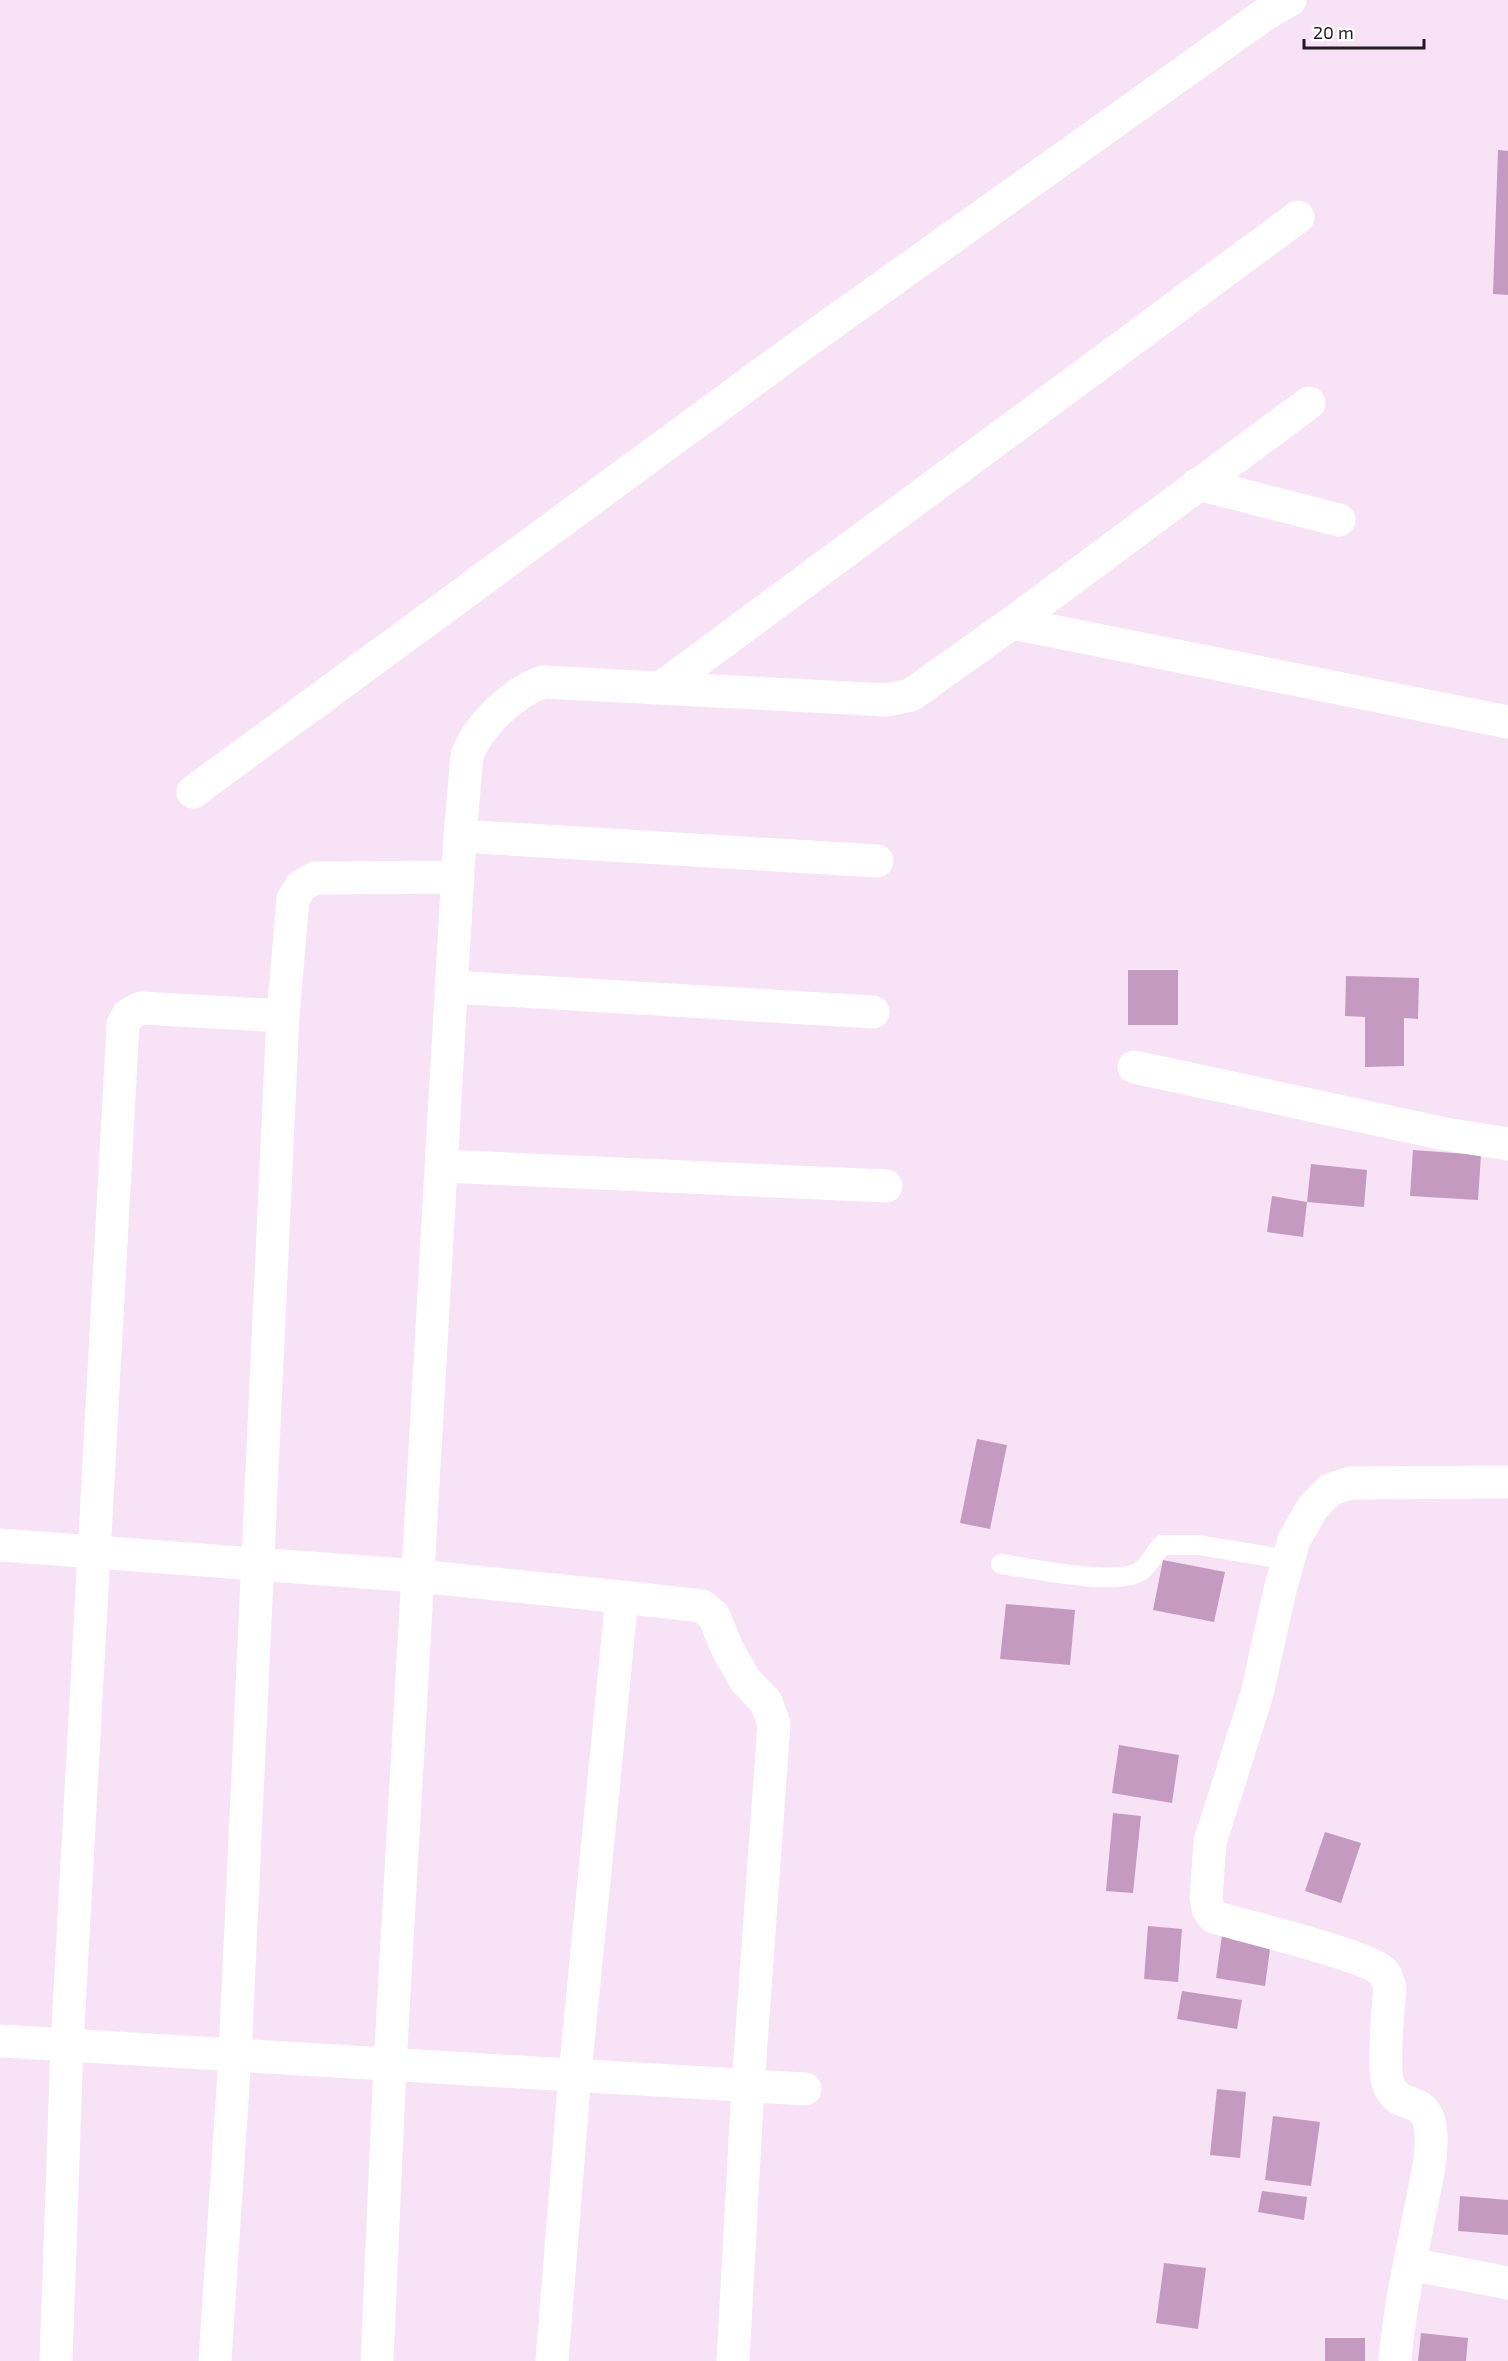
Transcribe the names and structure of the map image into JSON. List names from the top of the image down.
{
  "scale_bar": "20 m"
}
